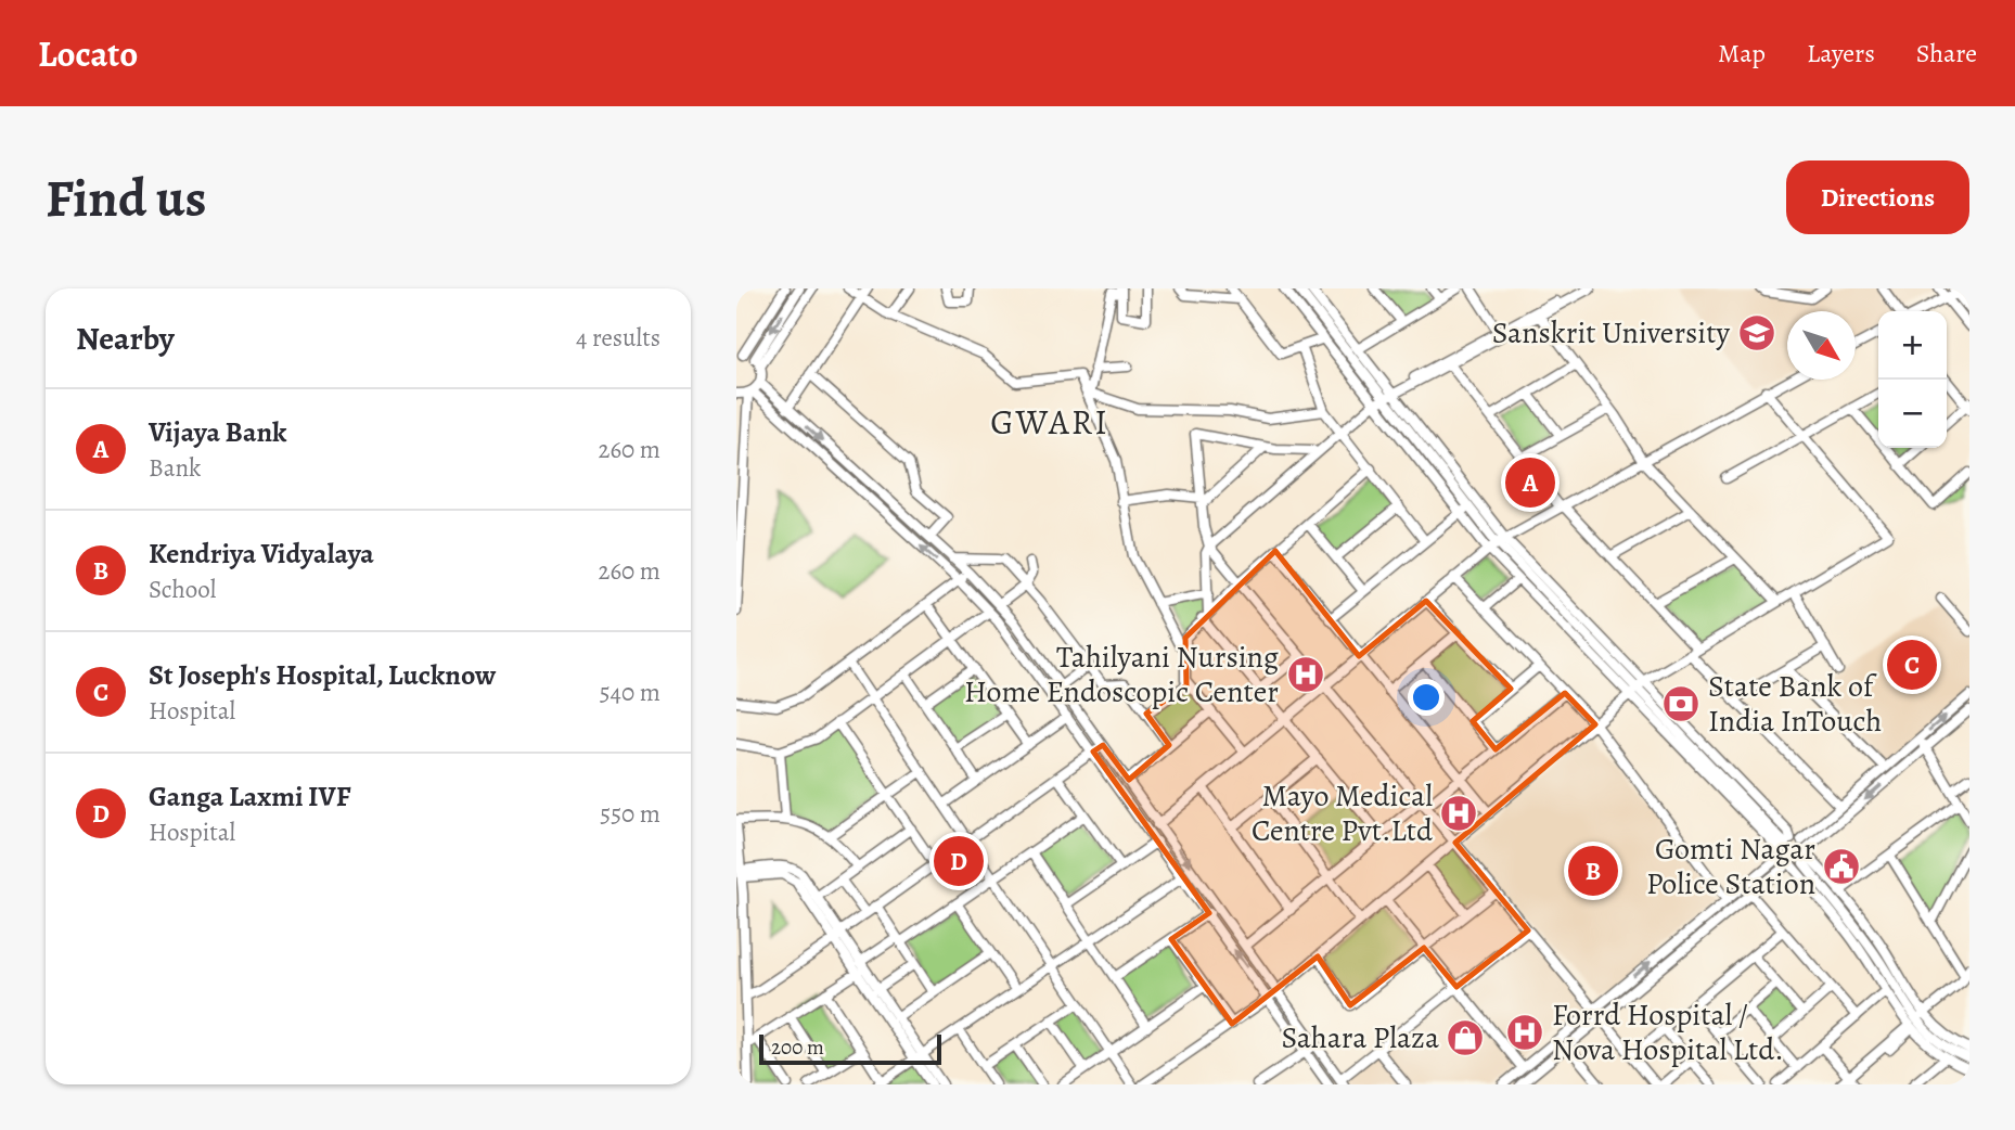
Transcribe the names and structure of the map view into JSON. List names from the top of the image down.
{
  "districts": ["GWARI"],
  "places": {
    "school or university": ["Sanskrit University"],
    "hospital": ["Tahilyani Nursing Home Endoscopic Center", "Mayo Medical Centre Pvt.Ltd", "Forrd Hospital / Nova Hospital Ltd."],
    "bank": ["State Bank of India InTouch"],
    "public building": ["Gomti Nagar Police Station"],
    "shop": ["Sahara Plaza"]
  },
  "scale_bar": "200 m",
  "north": "bottom right",
  "page": {
    "header": "Locato",
    "nav": ["Map", "Layers", "Share"],
    "buttons": "Directions",
    "title": "Find us",
    "heading": ["Nearby", "4 results"],
    "map_buttons": ["+", "−"],
    "list": [
      {
        "mark": "A",
        "name": "Vijaya Bank",
        "note": "Bank",
        "value": "260 m"
      },
      {
        "mark": "B",
        "name": "Kendriya Vidyalaya",
        "note": "School",
        "value": "260 m"
      },
      {
        "mark": "C",
        "name": "St Joseph's Hospital, Lucknow",
        "note": "Hospital",
        "value": "540 m"
      },
      {
        "mark": "D",
        "name": "Ganga Laxmi IVF",
        "note": "Hospital",
        "value": "550 m"
      }
    ],
    "pins": [
      "A",
      "C",
      "D",
      "B"
    ],
    "scale": "200 m"
  }
}
